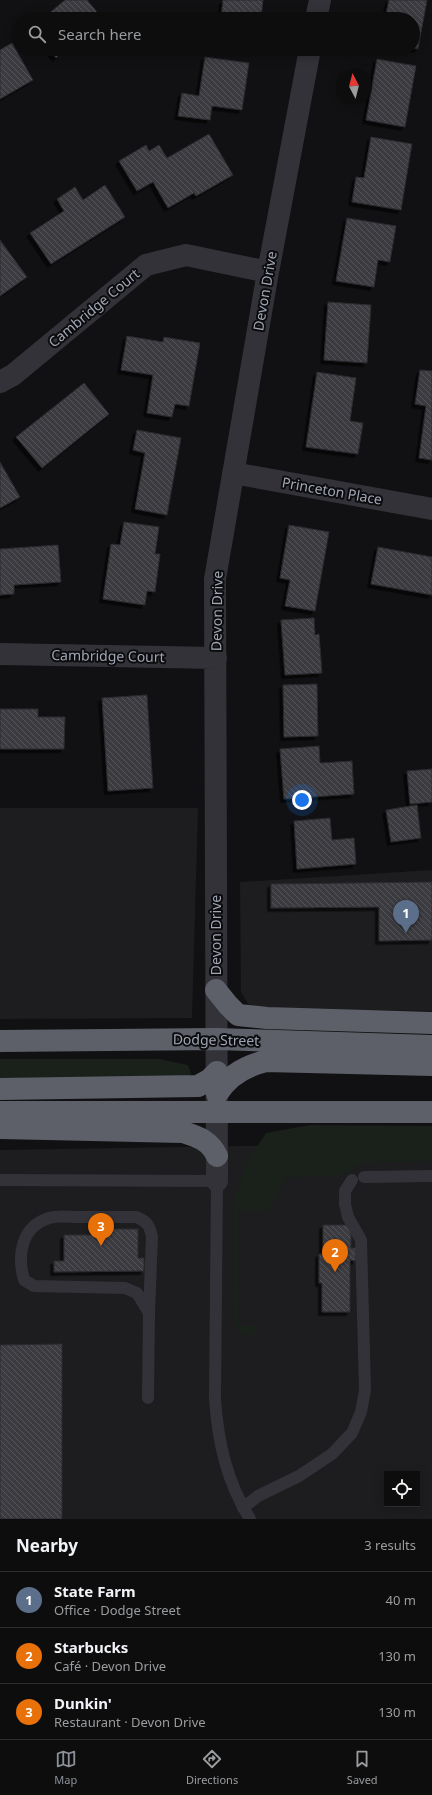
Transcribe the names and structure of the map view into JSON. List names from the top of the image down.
{
  "streets": {
    "highway": ["Dodge Street"],
    "street": ["Devon Drive", "Cambridge Court", "Princeton Place"]
  },
  "crossings": [
    ["Devon Drive", "Cambridge Court"],
    ["Devon Drive", "Princeton Place"],
    ["Devon Drive", "Dodge Street"]
  ],
  "north": "top",
  "page": {
    "search": "Search here",
    "pins": ["1", "3", "2"],
    "heading": ["Nearby", "3 results"],
    "list": [
      {
        "mark": "1",
        "name": "State Farm",
        "note": "Office · Dodge Street",
        "value": "40 m"
      },
      {
        "mark": "2",
        "name": "Starbucks",
        "note": "Café · Devon Drive",
        "value": "130 m"
      },
      {
        "mark": "3",
        "name": "Dunkin'",
        "note": "Restaurant · Devon Drive",
        "value": "130 m"
      }
    ],
    "nav": ["Map", "Directions", "Saved"]
  }
}
